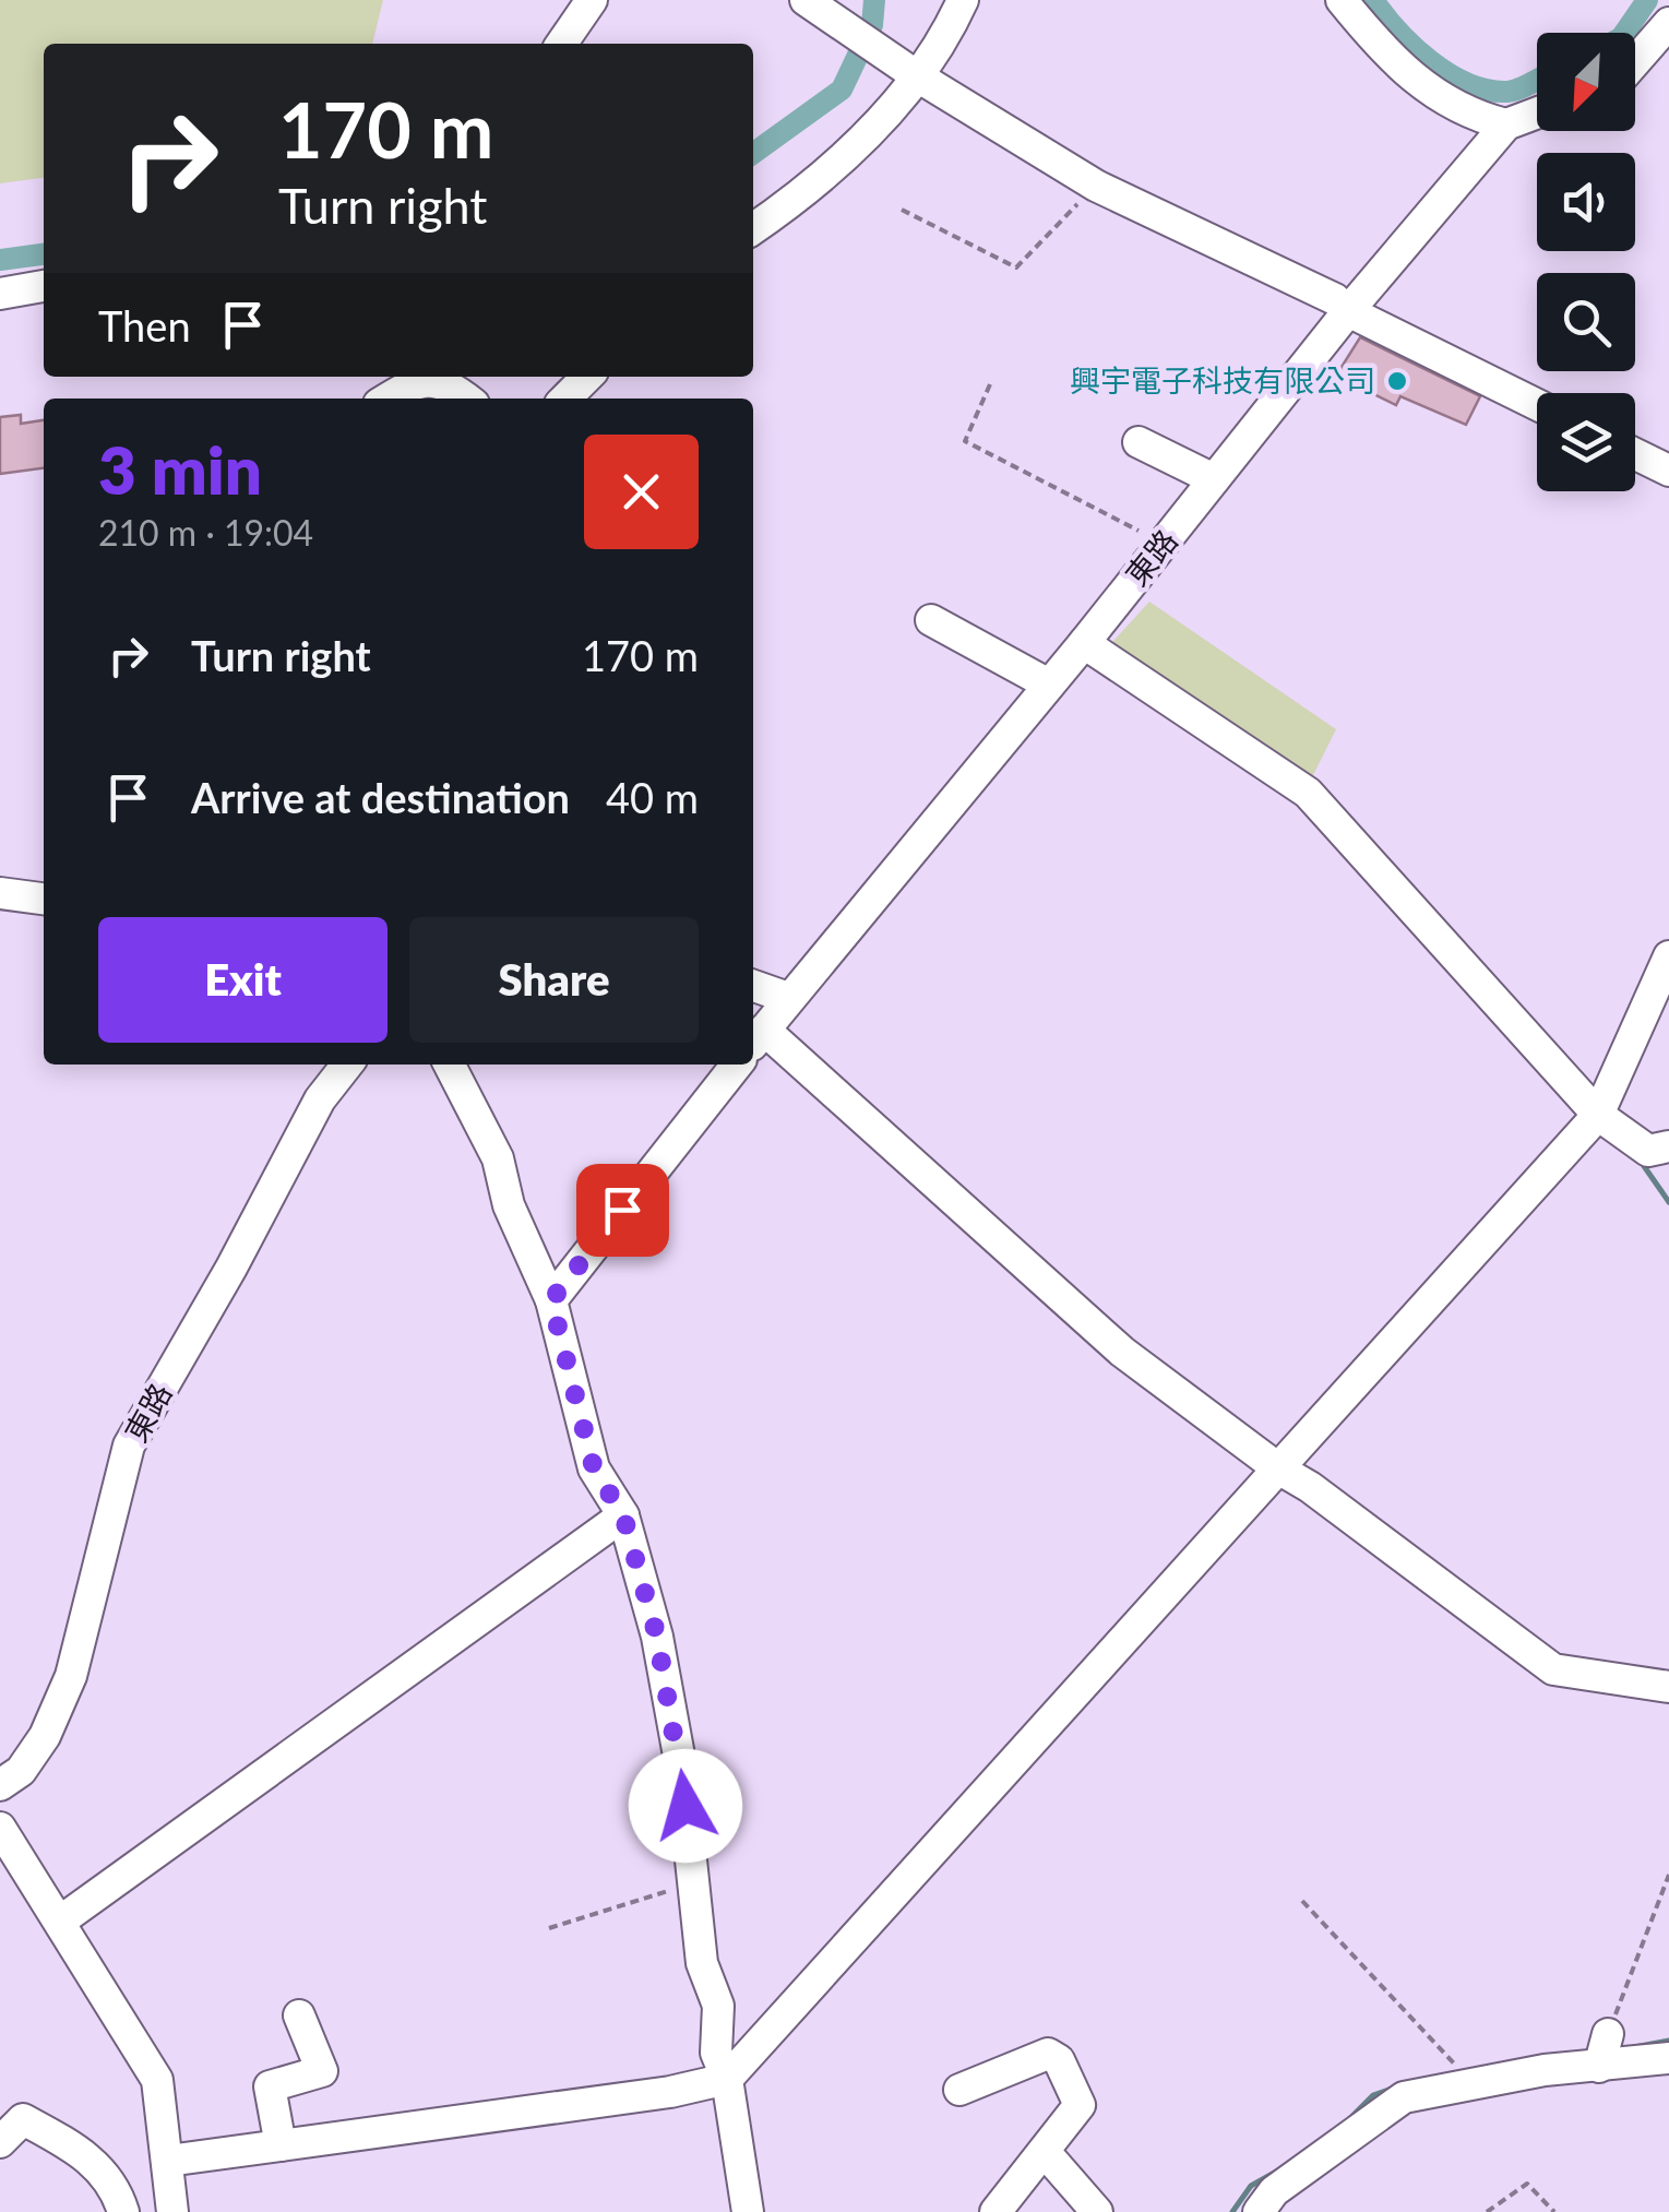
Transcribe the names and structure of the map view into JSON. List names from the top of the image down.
{
  "streets": {
    "street": ["東路"]
  },
  "places": ["興宇電子科技有限公司"],
  "north": "bottom left",
  "page": {
    "turn": ["170 m", "Turn right"],
    "then": "Then",
    "heading": ["3 min", "210 m · 19:04"],
    "list": [
      {
        "name": "Turn right",
        "value": "170 m"
      },
      {
        "name": "Arrive at destination",
        "value": "40 m"
      }
    ],
    "buttons": ["Exit", "Share"]
  }
}
